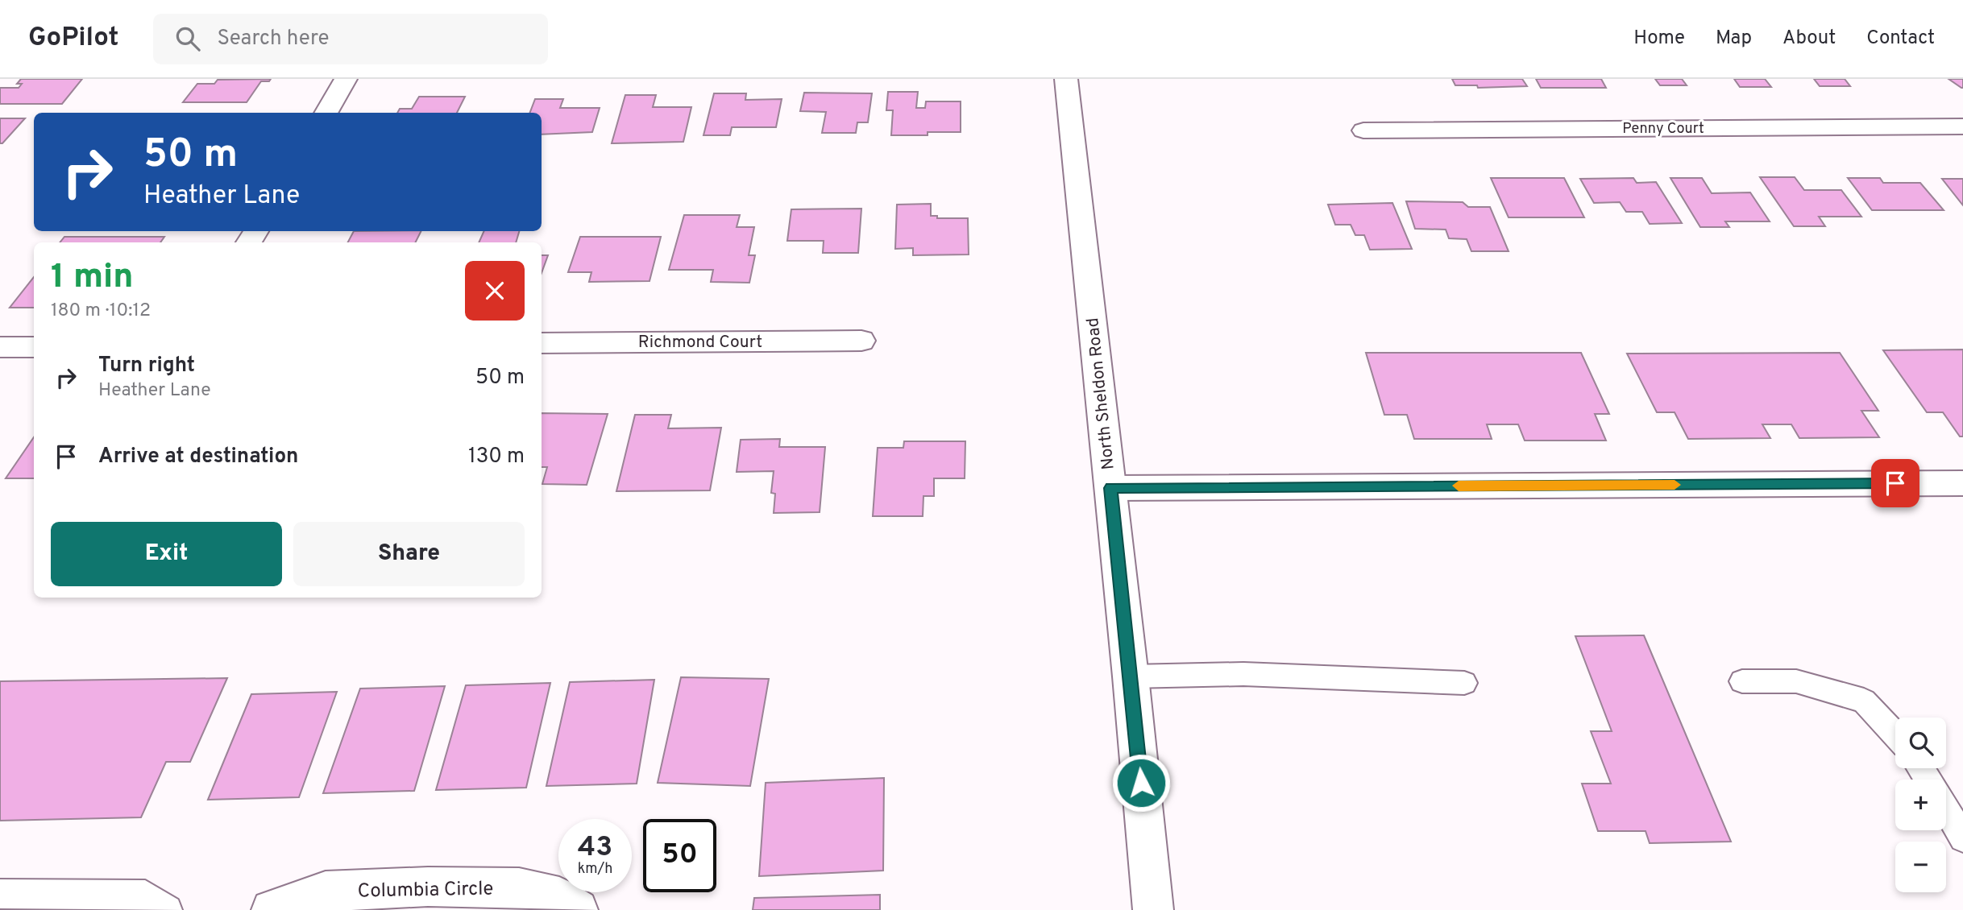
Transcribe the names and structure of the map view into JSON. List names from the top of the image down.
{
  "streets": {
    "street": [
      "Penny Court",
      "Richmond Court",
      "North Sheldon Road",
      "Columbia Circle"
    ]
  },
  "page": {
    "header": "GoPilot",
    "search": "Search here",
    "nav": [
      "Home",
      "Map",
      "About",
      "Contact"
    ],
    "turn": ["50 m", "Heather Lane"],
    "heading": ["1 min", "180 m · 10:12"],
    "list": [
      {
        "name": "Turn right",
        "note": "Heather Lane",
        "value": "50 m"
      },
      {
        "name": "Arrive at destination",
        "value": "130 m"
      }
    ],
    "buttons": ["Exit", "Share"],
    "map_buttons": ["+", "−"],
    "speed": "43 km/h",
    "limit": "50"
  }
}
